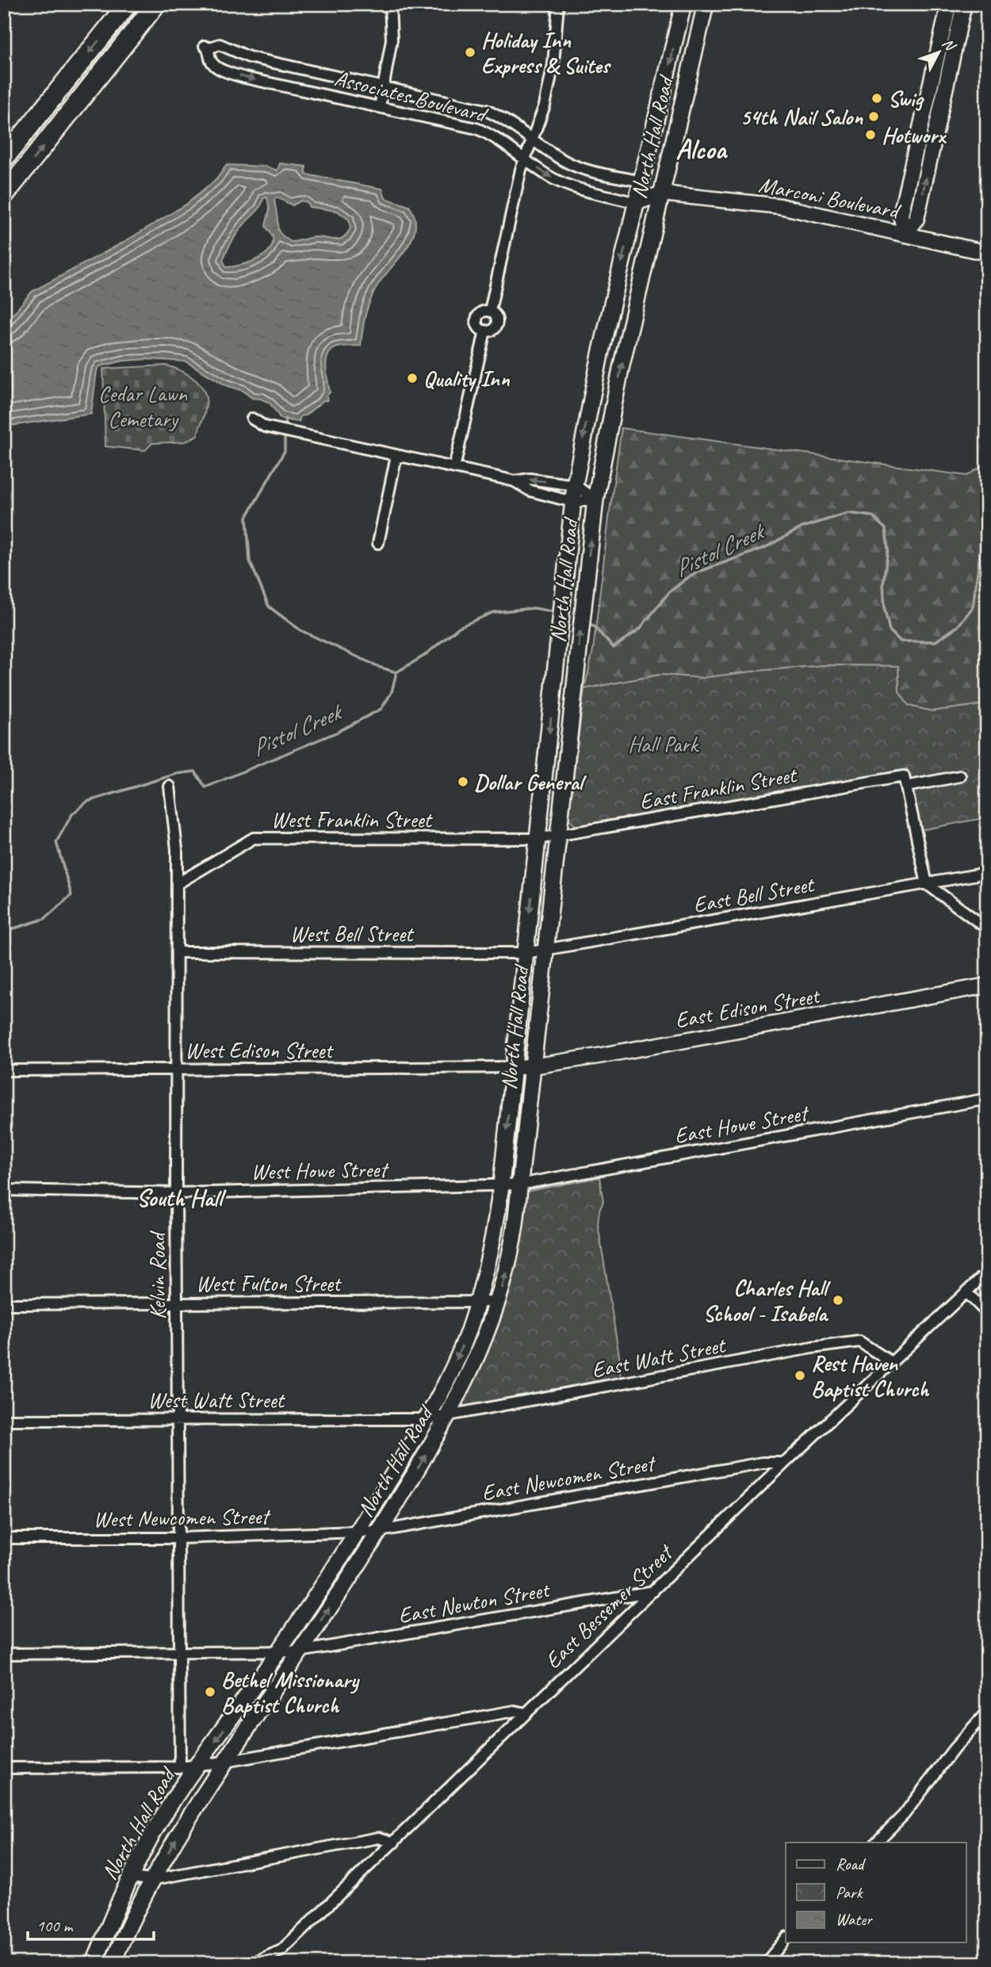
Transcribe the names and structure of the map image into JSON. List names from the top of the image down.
{
  "streets": {
    "main road": ["North Hall Road", "Marconi Boulevard", "East Edison Street"],
    "street": [
      "Associates Boulevard",
      "East Franklin Street",
      "West Franklin Street",
      "East Bell Street",
      "West Bell Street",
      "West Edison Street",
      "East Howe Street",
      "West Howe Street",
      "Kelvin Road",
      "West Fulton Street",
      "East Watt Street",
      "West Watt Street",
      "East Newcomen Street",
      "West Newcomen Street",
      "East Newton Street",
      "East Bessemer Street"
    ]
  },
  "crossings": [
    ["Associates Boulevard", "North Hall Road"],
    ["Associates Boulevard", "Marconi Boulevard"],
    ["North Hall Road", "Marconi Boulevard"],
    ["North Hall Road", "East Franklin Street"],
    ["North Hall Road", "West Franklin Street"],
    ["North Hall Road", "East Bell Street"],
    ["North Hall Road", "West Bell Street"],
    ["North Hall Road", "East Edison Street"],
    ["North Hall Road", "West Edison Street"],
    ["North Hall Road", "East Howe Street"],
    ["North Hall Road", "West Howe Street"],
    ["North Hall Road", "West Fulton Street"],
    ["North Hall Road", "East Watt Street"],
    ["North Hall Road", "West Watt Street"],
    ["North Hall Road", "East Newcomen Street"],
    ["North Hall Road", "West Newcomen Street"],
    ["North Hall Road", "East Newton Street"],
    ["East Franklin Street", "West Franklin Street"],
    ["West Franklin Street", "Kelvin Road"],
    ["East Bell Street", "West Bell Street"],
    ["West Bell Street", "Kelvin Road"],
    ["East Edison Street", "West Edison Street"],
    ["West Edison Street", "Kelvin Road"],
    ["East Howe Street", "West Howe Street"],
    ["West Howe Street", "Kelvin Road"],
    ["Kelvin Road", "West Fulton Street"],
    ["Kelvin Road", "West Watt Street"],
    ["Kelvin Road", "West Newcomen Street"],
    ["Kelvin Road", "East Newton Street"],
    ["East Watt Street", "West Watt Street"],
    ["East Watt Street", "East Bessemer Street"],
    ["East Newcomen Street", "West Newcomen Street"],
    ["East Newcomen Street", "East Bessemer Street"],
    ["East Newton Street", "East Bessemer Street"]
  ],
  "districts": ["Alcoa", "South Hall"],
  "water": ["Pistol Creek"],
  "parks": ["Cedar Lawn Cemetary", "Hall Park"],
  "places": [
    "Holiday Inn Express & Suites",
    "Swig",
    "54th Nail Salon",
    "Hotworx",
    "Quality Inn",
    "Dollar General",
    "Charles Hall School - Isabela",
    "Rest Haven Baptist Church",
    "Bethel Missionary Baptist Church"
  ],
  "legend": ["Road", "Park", "Water"],
  "scale_bar": "100 m",
  "north": "top right"
}
